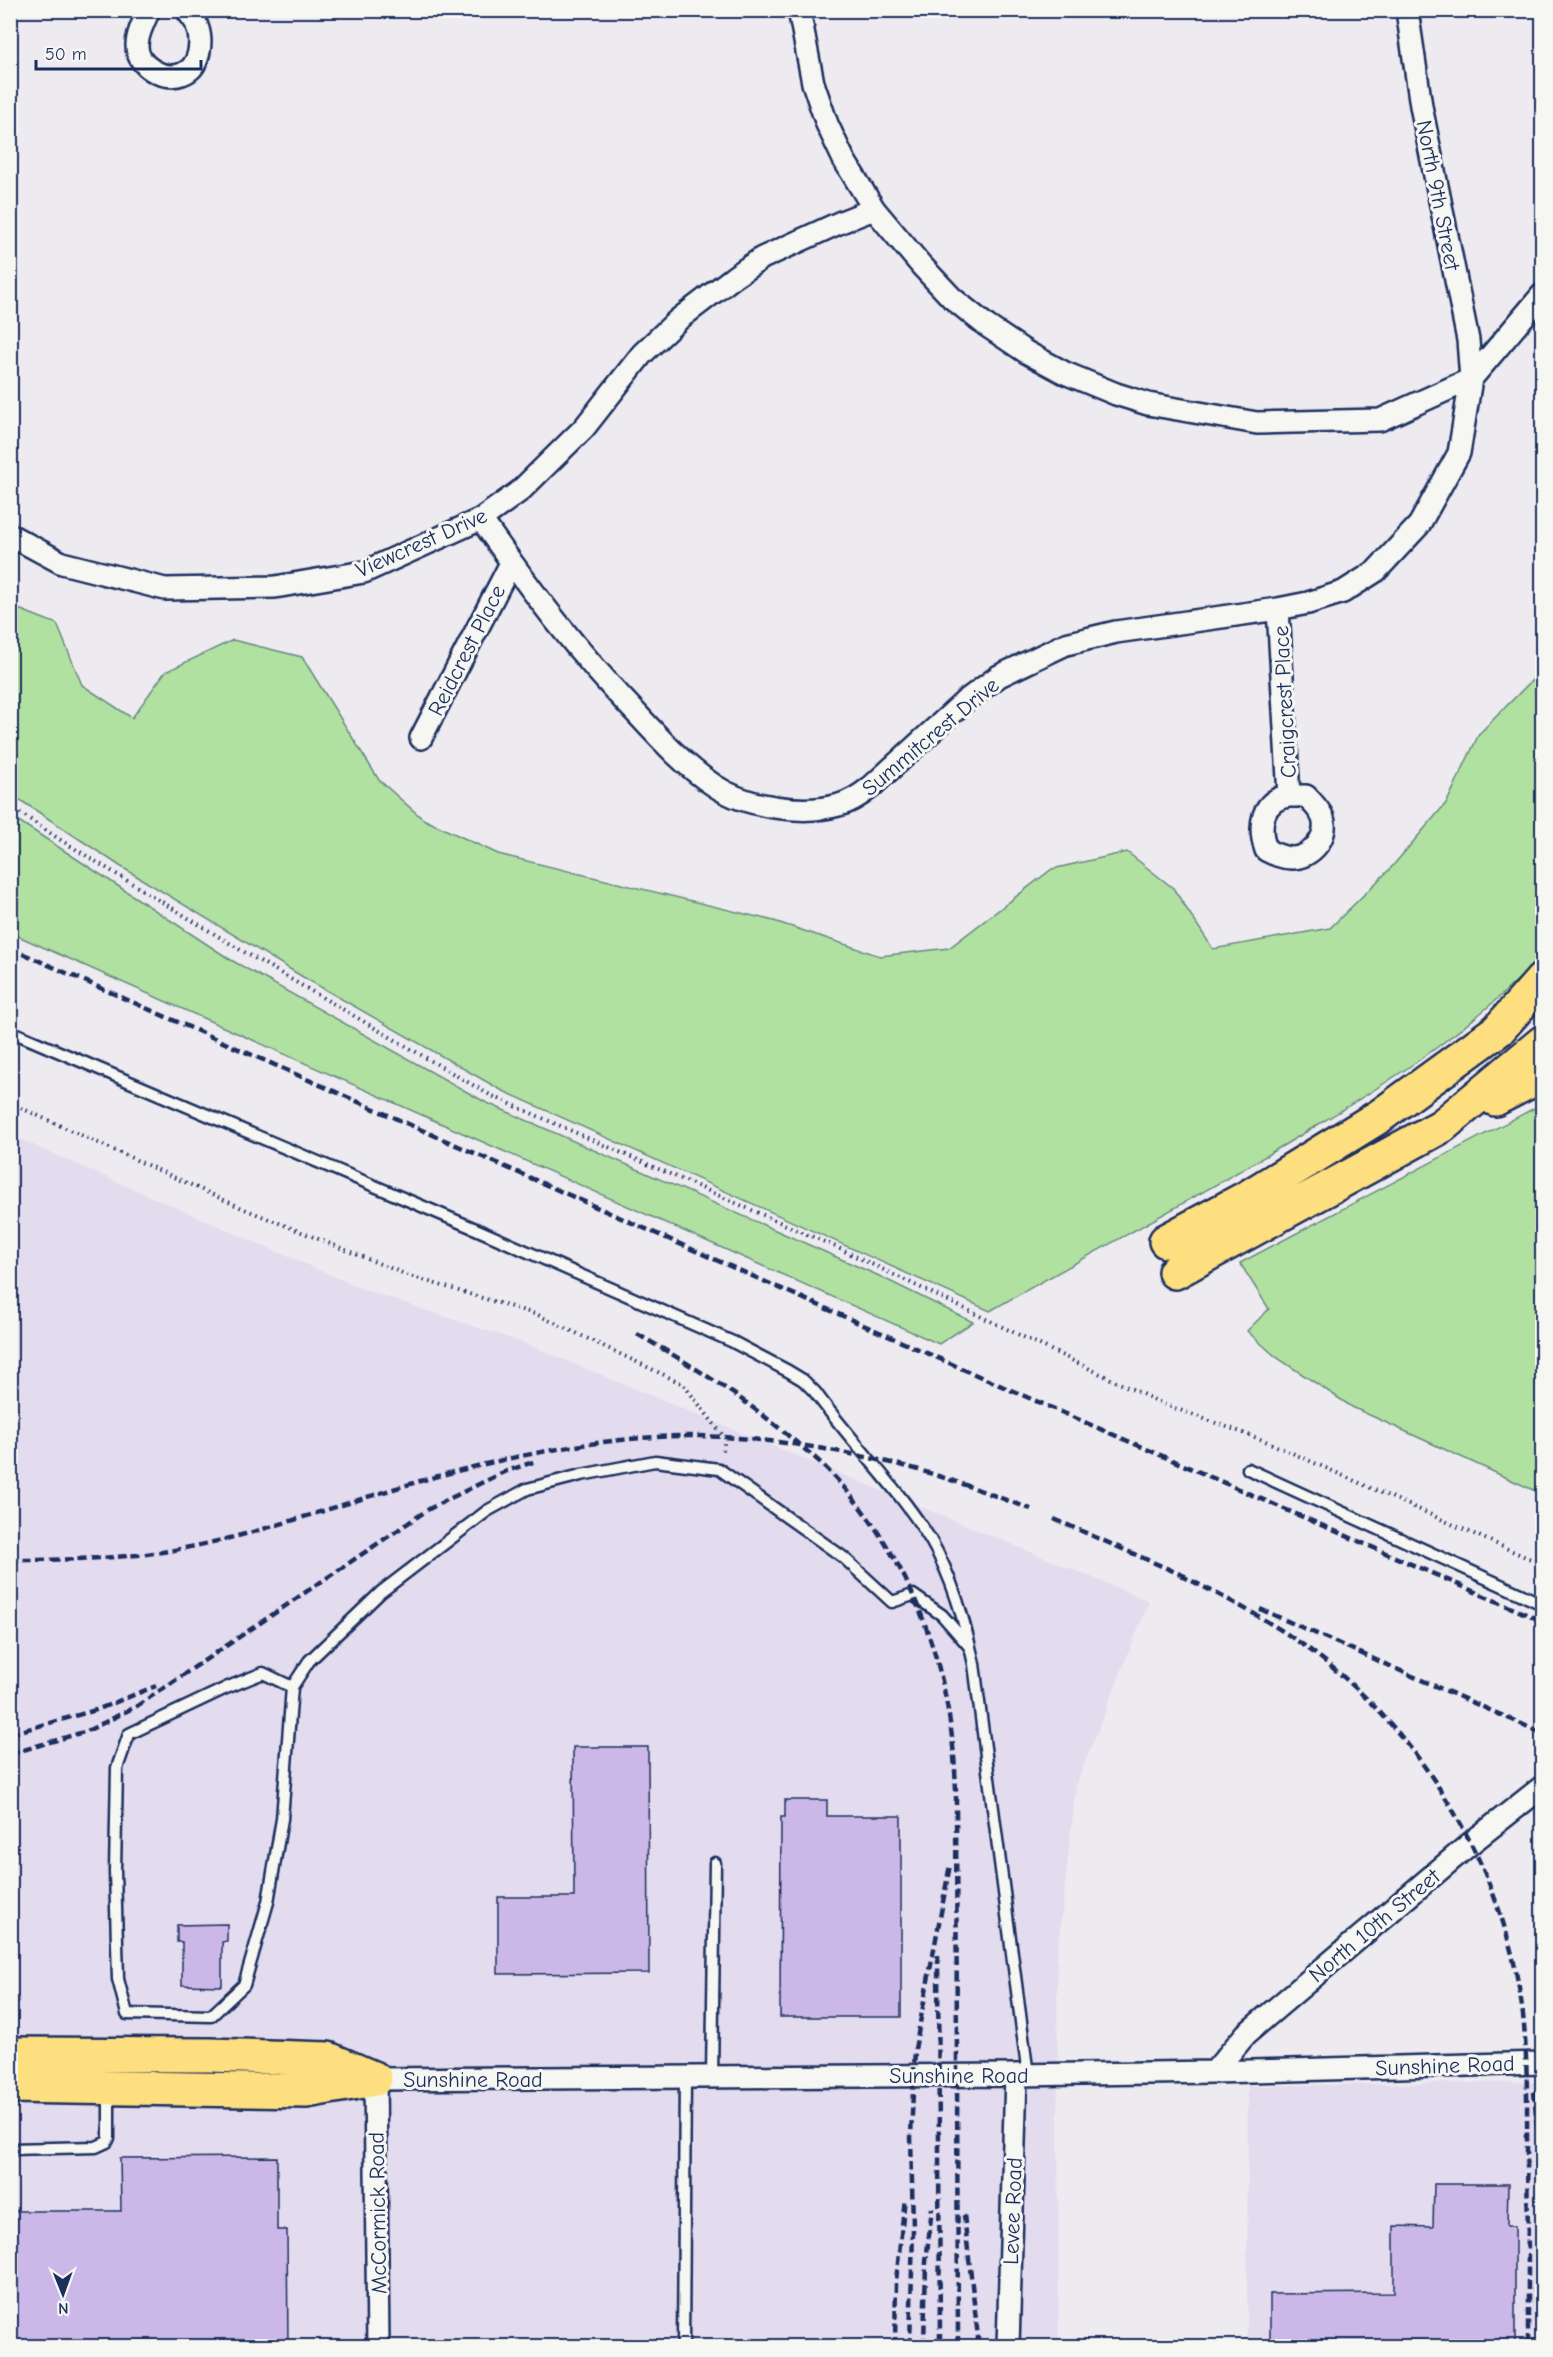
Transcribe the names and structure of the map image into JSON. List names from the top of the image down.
{
  "streets": {
    "main road": ["Sunshine Road"],
    "street": [
      "North 9th Street",
      "Viewcrest Drive",
      "Reidcrest Place",
      "Craigcrest Place",
      "Summitcrest Drive",
      "North 10th Street",
      "Levee Road",
      "McCormick Road"
    ]
  },
  "crossings": [
    ["North 9th Street", "Summitcrest Drive"],
    ["Viewcrest Drive", "Summitcrest Drive"],
    ["Reidcrest Place", "Summitcrest Drive"],
    ["Craigcrest Place", "Summitcrest Drive"],
    ["North 10th Street", "Sunshine Road"],
    ["Sunshine Road", "Levee Road"],
    ["Sunshine Road", "McCormick Road"]
  ],
  "scale_bar": "50 m",
  "north": "bottom"
}
